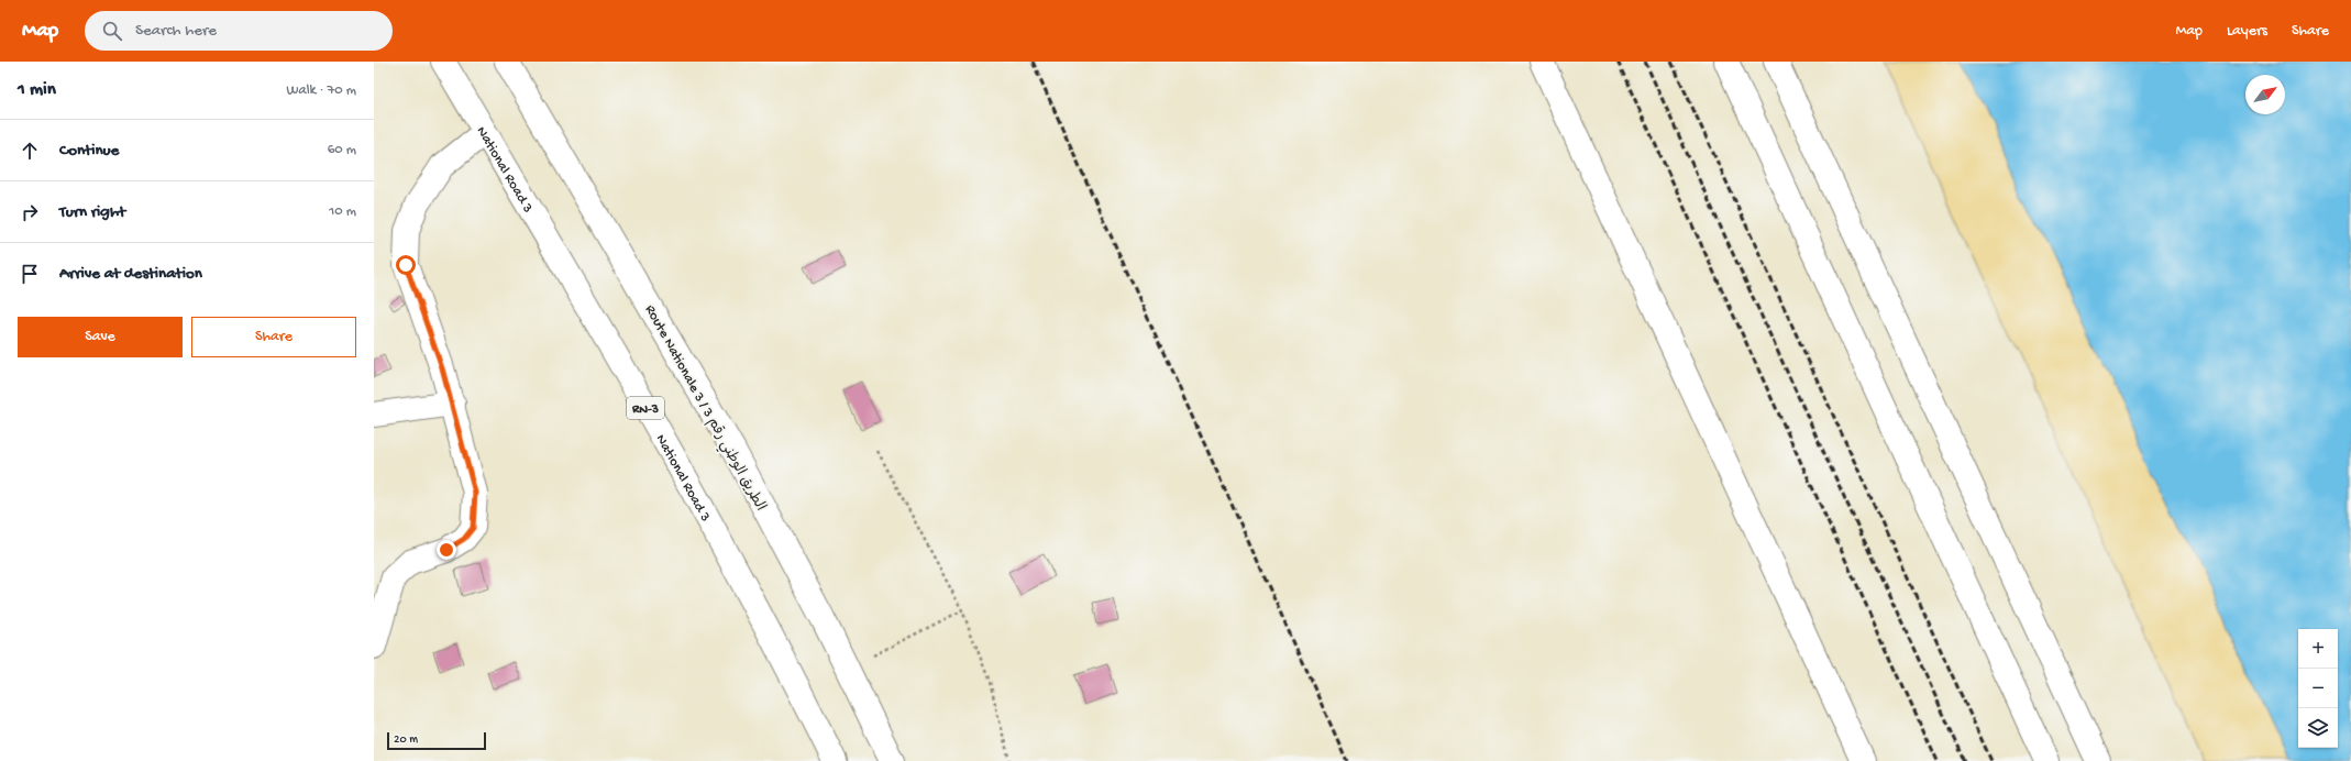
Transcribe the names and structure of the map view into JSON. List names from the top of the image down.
{
  "streets": {
    "main road": ["National Road 3", "Route Nationale 3 / الطريق الوطني رقم 3", "RN-3"]
  },
  "scale_bar": "20 m",
  "north": "top right",
  "page": {
    "header": "Map",
    "search": "Search here",
    "nav": ["Map", "Layers", "Share"],
    "heading": ["1 min", "Walk · 70 m"],
    "list": [
      ["Continue", "60 m"],
      ["Turn right", "10 m"],
      "Arrive at destination"
    ],
    "buttons": ["Save", "Share"],
    "map_buttons": ["+", "−"],
    "scale": "20 m"
  }
}
